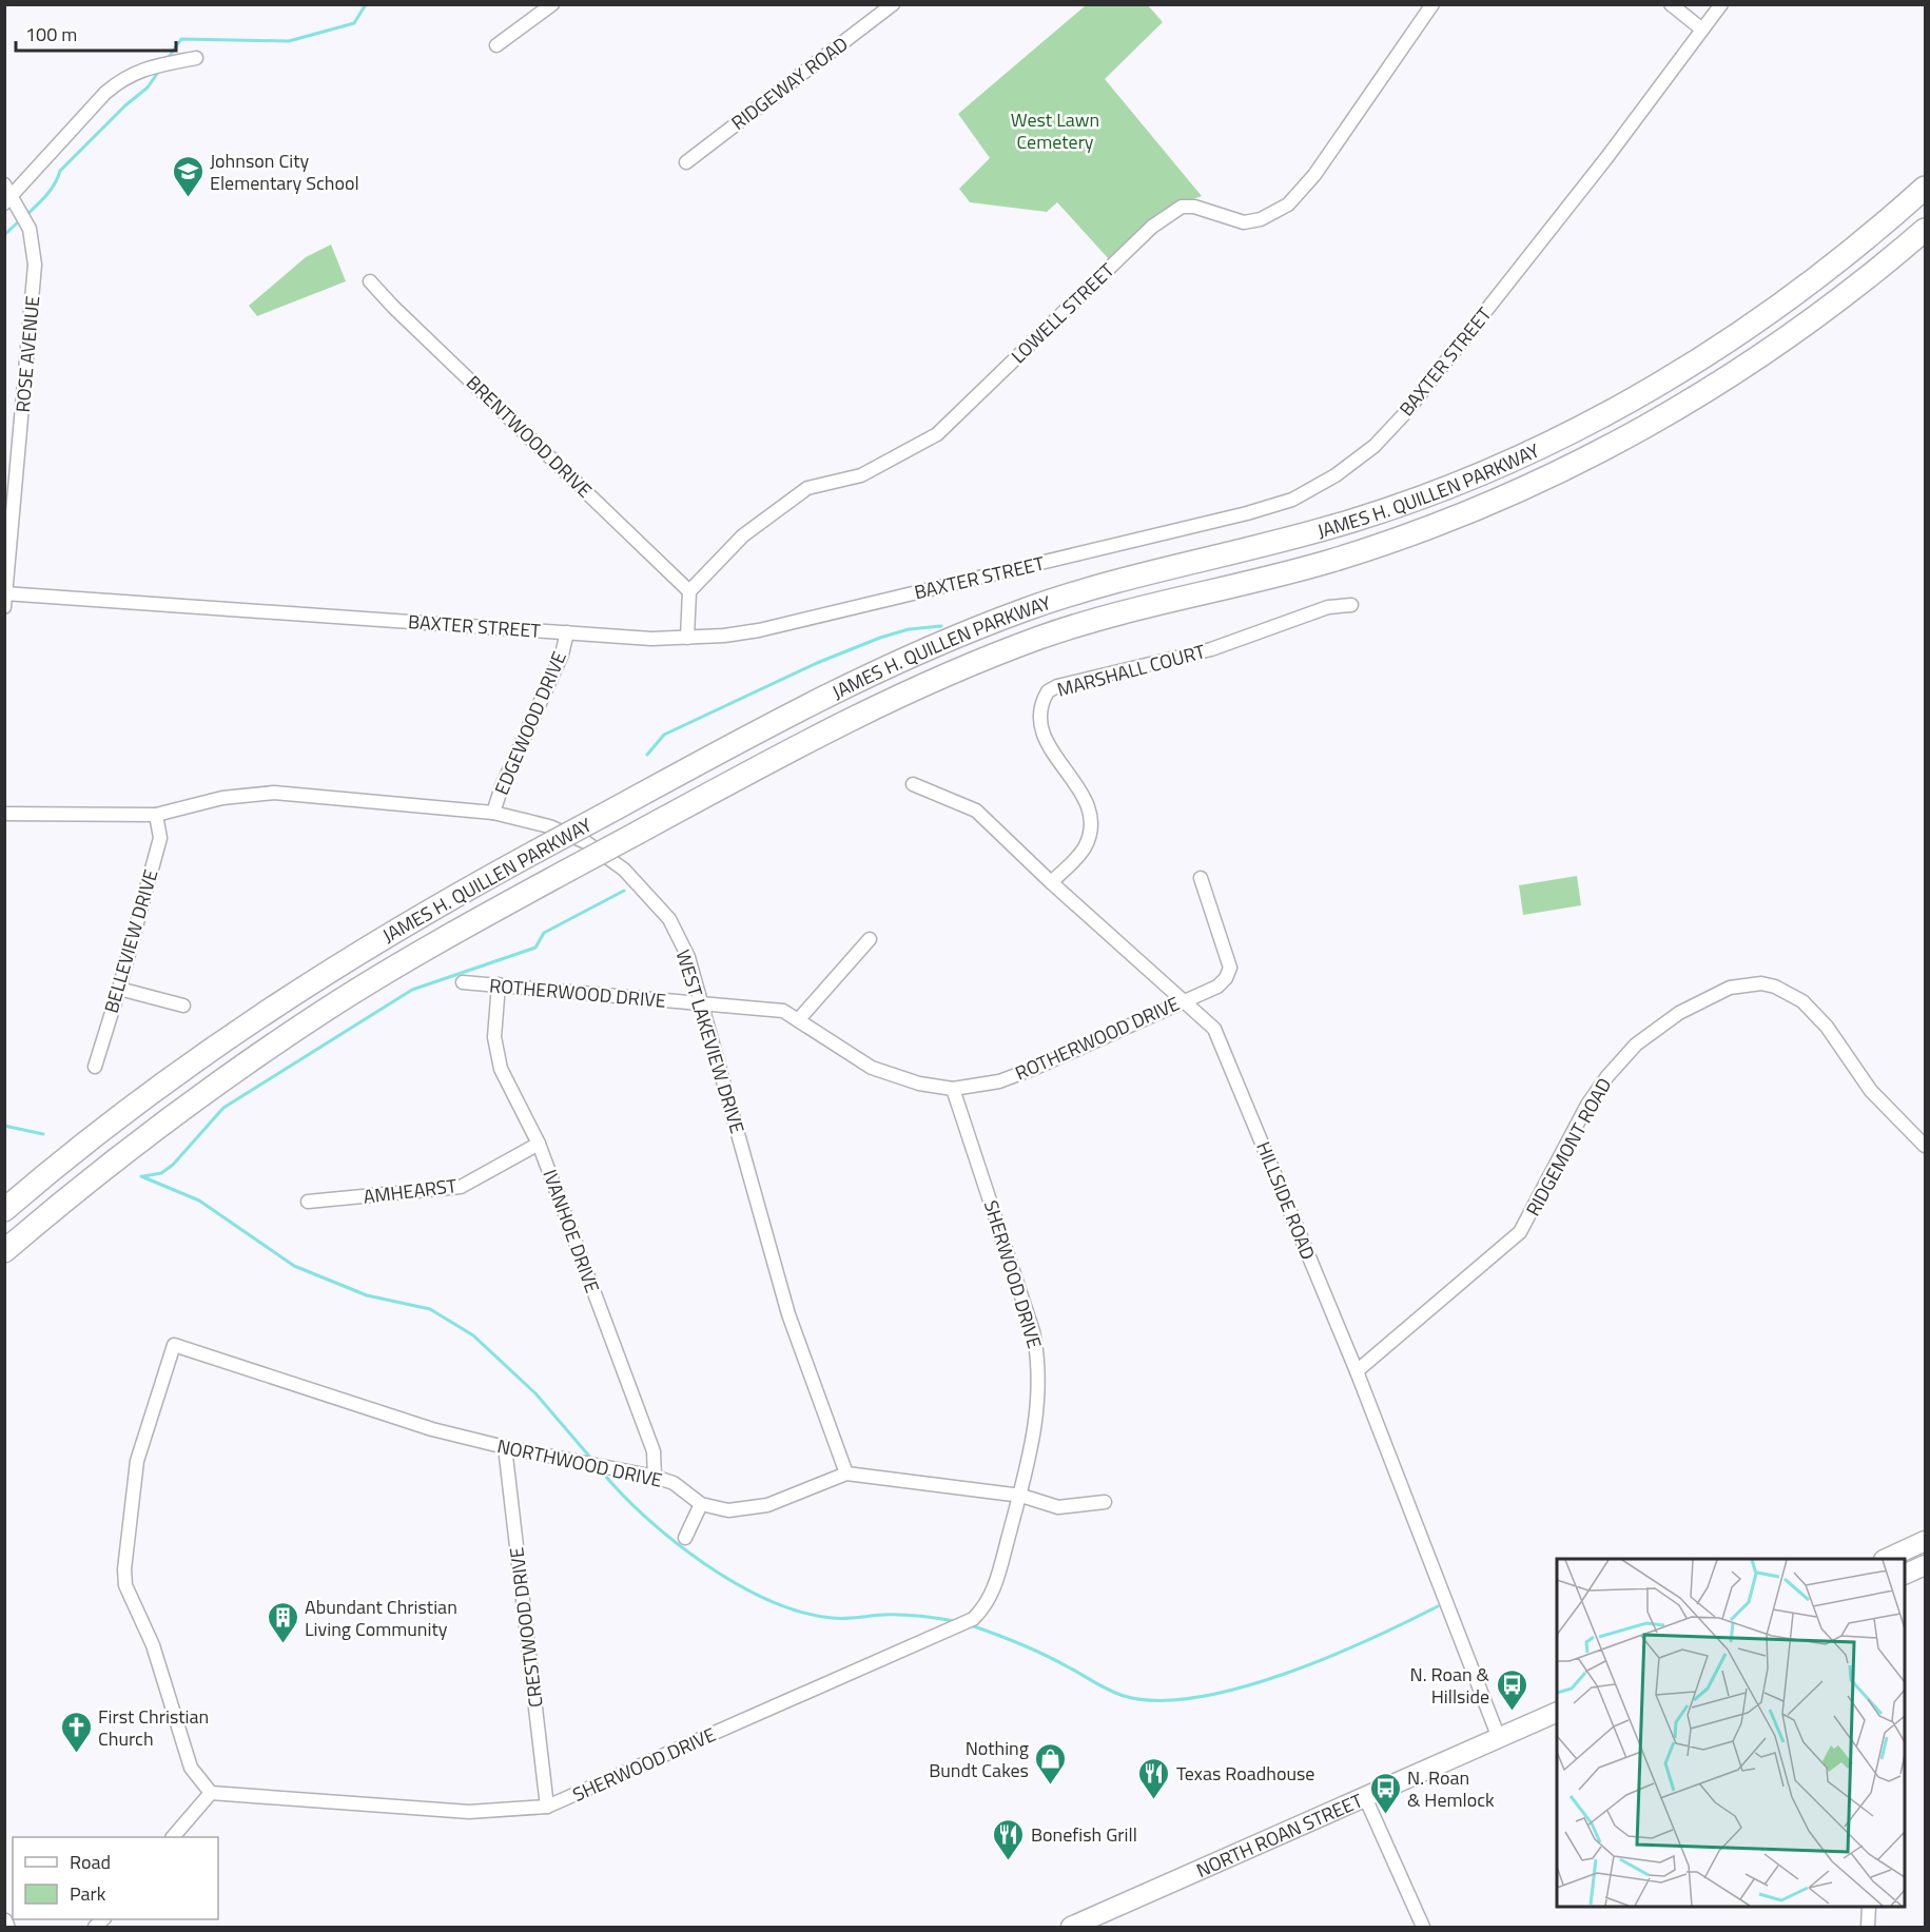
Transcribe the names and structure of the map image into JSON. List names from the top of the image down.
{
  "streets": {
    "highway": ["JAMES H. QUILLEN PARKWAY"],
    "main road": ["NORTH ROAN STREET"],
    "street": [
      "RIDGEWAY ROAD",
      "LOWELL STREET",
      "ROSE AVENUE",
      "BAXTER STREET",
      "BRENTWOOD DRIVE",
      "MARSHALL COURT",
      "EDGEWOOD DRIVE",
      "BELLEVIEW DRIVE",
      "ROTHERWOOD DRIVE",
      "WEST LAKEVIEW DRIVE",
      "RIDGEMONT ROAD",
      "AMHEARST",
      "HILLSIDE ROAD",
      "IVANHOE DRIVE",
      "SHERWOOD DRIVE",
      "NORTHWOOD DRIVE",
      "CRESTWOOD DRIVE"
    ]
  },
  "crossings": [
    ["LOWELL STREET", "BRENTWOOD DRIVE"],
    ["ROSE AVENUE", "BAXTER STREET"],
    ["BAXTER STREET", "EDGEWOOD DRIVE"],
    ["MARSHALL COURT", "HILLSIDE ROAD"],
    ["EDGEWOOD DRIVE", "WEST LAKEVIEW DRIVE"],
    ["BELLEVIEW DRIVE", "WEST LAKEVIEW DRIVE"],
    ["ROTHERWOOD DRIVE", "WEST LAKEVIEW DRIVE"],
    ["ROTHERWOOD DRIVE", "HILLSIDE ROAD"],
    ["ROTHERWOOD DRIVE", "IVANHOE DRIVE"],
    ["ROTHERWOOD DRIVE", "SHERWOOD DRIVE"],
    ["WEST LAKEVIEW DRIVE", "NORTHWOOD DRIVE"],
    ["RIDGEMONT ROAD", "HILLSIDE ROAD"],
    ["AMHEARST", "IVANHOE DRIVE"],
    ["HILLSIDE ROAD", "NORTH ROAN STREET"],
    ["IVANHOE DRIVE", "NORTHWOOD DRIVE"],
    ["SHERWOOD DRIVE", "NORTHWOOD DRIVE"],
    ["SHERWOOD DRIVE", "CRESTWOOD DRIVE"],
    ["NORTHWOOD DRIVE", "CRESTWOOD DRIVE"]
  ],
  "parks": ["West Lawn Cemetery"],
  "places": {
    "school or university": ["Johnson City Elementary School"],
    "building": ["Abundant Christian Living Community"],
    "bus stop": ["N. Roan & Hillside", "N. Roan & Hemlock"],
    "church": ["First Christian Church"],
    "shop": ["Nothing Bundt Cakes"],
    "restaurant": ["Texas Roadhouse", "Bonefish Grill"]
  },
  "legend": ["Road", "Park"],
  "scale_bar": "100 m"
}
